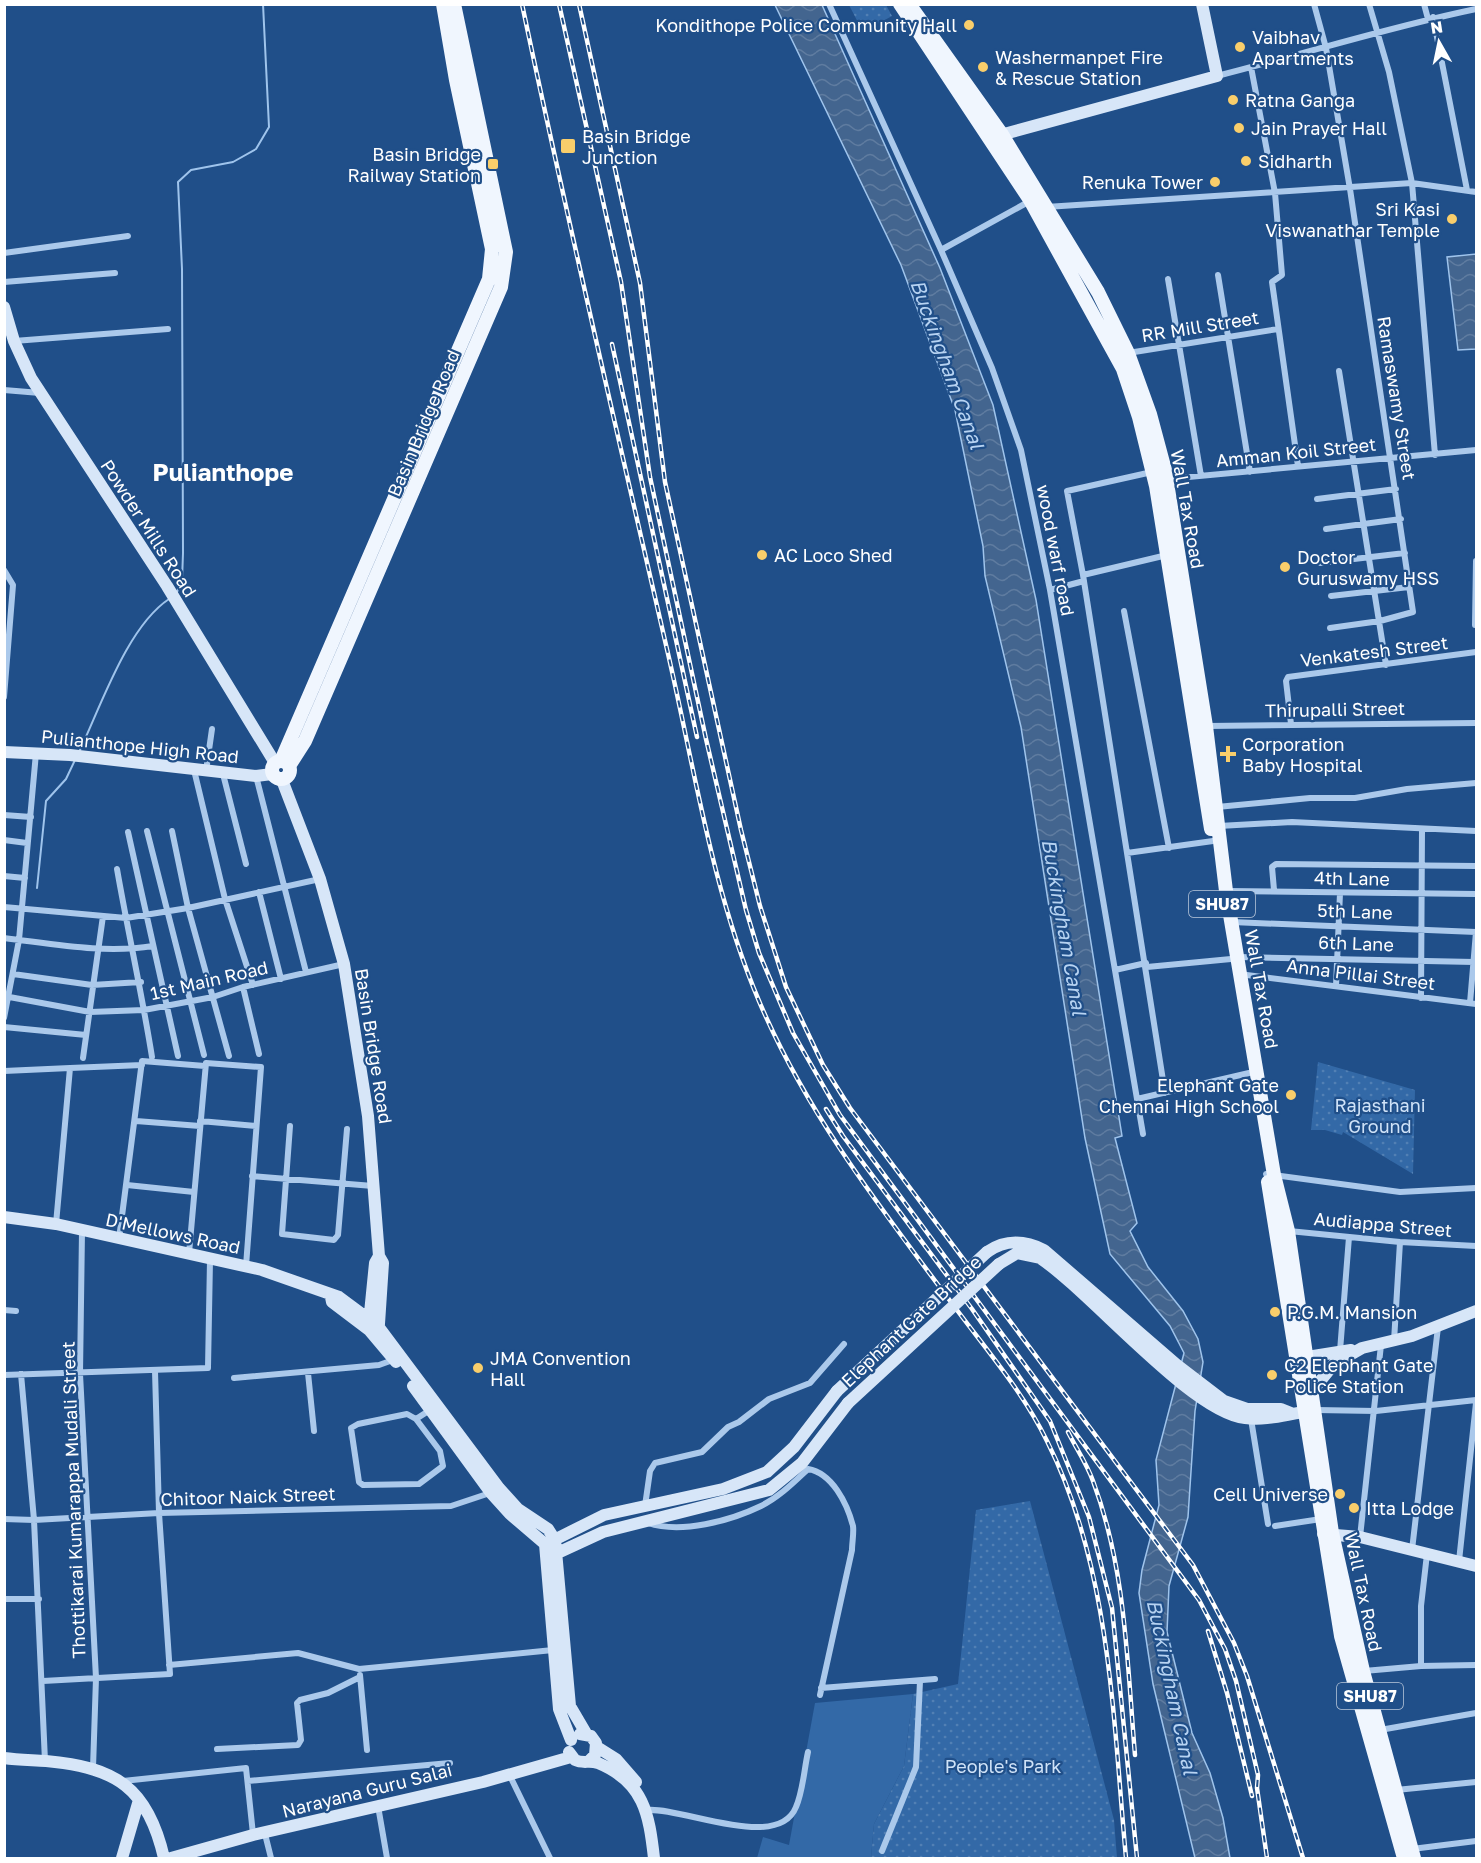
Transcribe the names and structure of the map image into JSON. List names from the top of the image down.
{
  "streets": {
    "main road": [
      "Basin Bridge Road",
      "Wall Tax Road",
      "Powder Mills Road",
      "Pulianthope High Road",
      "SHU87",
      "D'Mellows Road",
      "Elephant Gate Bridge",
      "Narayana Guru Salai"
    ],
    "street": [
      "RR Mill Street",
      "Ramaswamy Street",
      "Amman Koil Street",
      "wood warf road",
      "Venkatesh Street",
      "Thirupalli Street",
      "4th Lane",
      "5th Lane",
      "6th Lane",
      "Anna Pillai Street",
      "1st Main Road",
      "Audiappa Street",
      "Chitoor Naick Street",
      "Thottikarai Kumarappa Mudali Street"
    ]
  },
  "crossings": [
    ["RR Mill Street", "Wall Tax Road"],
    ["Ramaswamy Street", "Amman Koil Street"],
    ["Basin Bridge Road", "Powder Mills Road"],
    ["Basin Bridge Road", "Pulianthope High Road"],
    ["Basin Bridge Road", "1st Main Road"],
    ["Basin Bridge Road", "D'Mellows Road"],
    ["Amman Koil Street", "Wall Tax Road"],
    ["Wall Tax Road", "Thirupalli Street"],
    ["Wall Tax Road", "4th Lane"],
    ["Wall Tax Road", "5th Lane"],
    ["Wall Tax Road", "6th Lane"],
    ["Wall Tax Road", "Anna Pillai Street"],
    ["Wall Tax Road", "Audiappa Street"],
    ["Powder Mills Road", "Pulianthope High Road"],
    ["wood warf road", "6th Lane"],
    ["Venkatesh Street", "Thirupalli Street"],
    ["D'Mellows Road", "Thottikarai Kumarappa Mudali Street"],
    ["Chitoor Naick Street", "Thottikarai Kumarappa Mudali Street"]
  ],
  "districts": ["Pulianthope"],
  "water": ["Buckingham Canal"],
  "parks": ["Rajasthani Ground", "People's Park"],
  "places": {
    "other": [
      "Kondithope Police Community Hall",
      "Vaibhav Apartments",
      "Washermanpet Fire & Rescue Station",
      "Ratna Ganga",
      "Jain Prayer Hall",
      "Sidharth",
      "Renuka Tower",
      "Sri Kasi Viswanathar Temple",
      "AC Loco Shed",
      "Doctor Guruswamy HSS",
      "Elephant Gate Chennai High School",
      "P.G.M. Mansion",
      "JMA Convention Hall",
      "C2 Elephant Gate Police Station",
      "Cell Universe",
      "Itta Lodge"
    ],
    "transit": ["Basin Bridge Junction", "Basin Bridge Railway Station"],
    "health": ["Corporation Baby Hospital"]
  },
  "north": "top"
}
